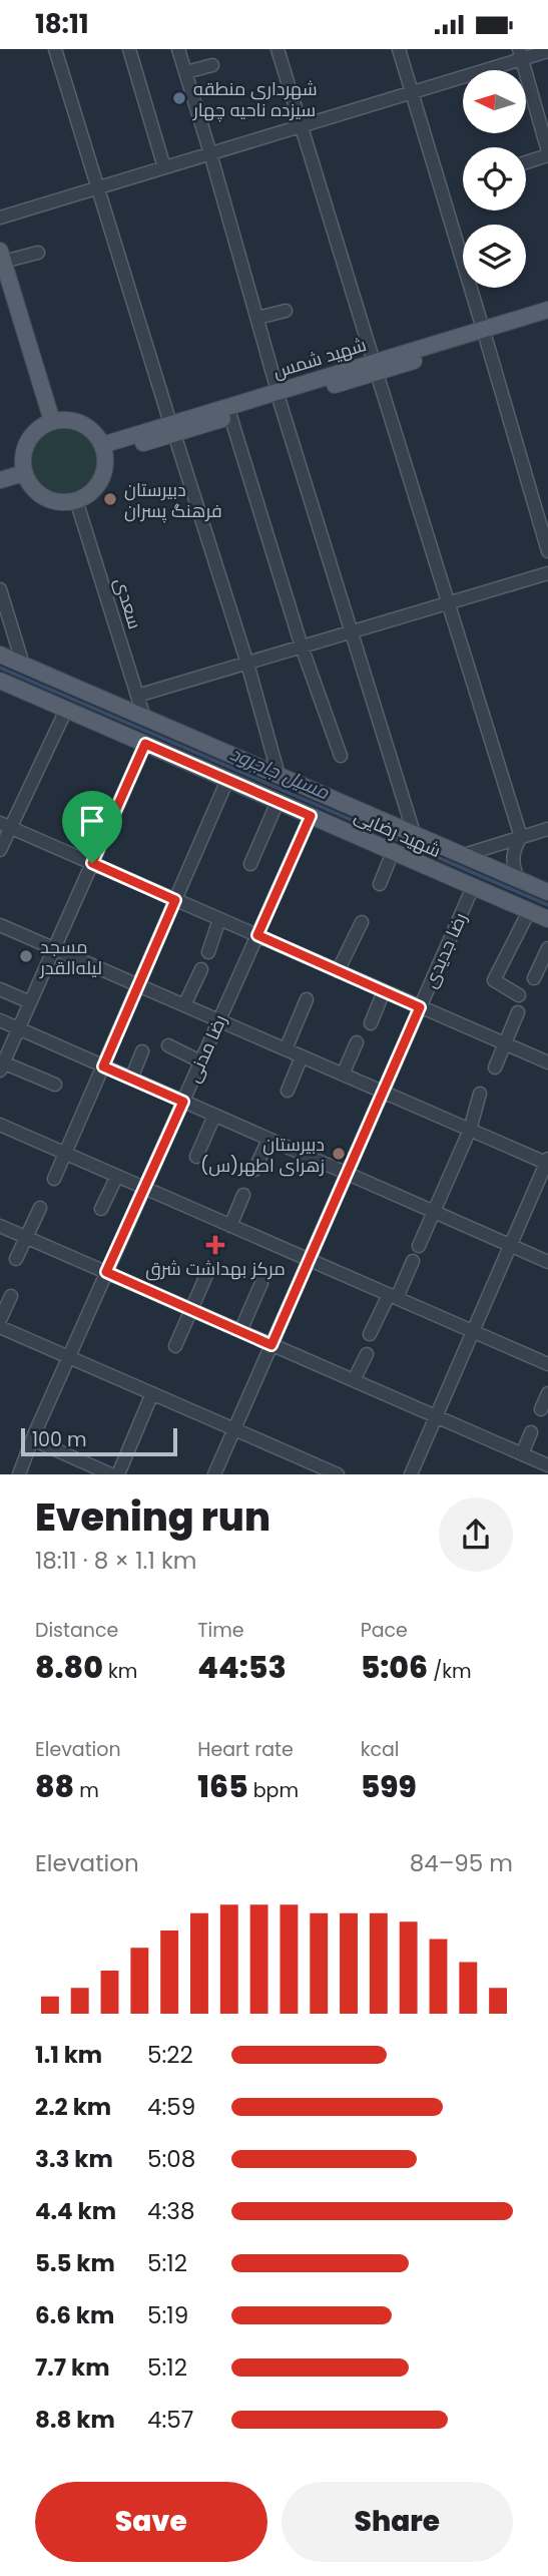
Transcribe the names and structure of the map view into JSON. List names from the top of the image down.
{
  "streets": {
    "main road": ["شهید شمس", "شهید رضایی"],
    "street": ["سعدی", "رضا جدیدی", "رضا مدنی"]
  },
  "crossings": [
    ["شهید شمس", "سعدی"],
    ["سعدی", "شهید رضایی"],
    ["شهید رضایی", "رضا جدیدی"],
    ["شهید رضایی", "رضا مدنی"]
  ],
  "water": ["مسیل جاجرود"],
  "places": {
    "other": [
      "شهرداری منطقه سیزده ناحیه چهار",
      "دبیرستان فرهنگ پسران",
      "مسجد لیله‌القدر",
      "دبیرستان زهرای اطهر(س)"
    ],
    "health": ["مرکز بهداشت شرق"]
  },
  "scale_bar": "100 m",
  "north": "left",
  "page": {
    "status": "18:11",
    "scale": "100 m",
    "heading": ["Evening run", "18:11 · 8 × 1.1 km"],
    "stats": [
      ["Distance", "8.80 km"],
      ["Time", "44:53"],
      ["Pace", "5:06 /km"],
      ["Elevation", "88 m"],
      ["Heart rate", "165 bpm"],
      ["kcal", "599"]
    ],
    "chart": ["Elevation", "84–95 m"],
    "list": [
      {
        "name": "1.1 km",
        "note": "5:22"
      },
      {
        "name": "2.2 km",
        "note": "4:59"
      },
      {
        "name": "3.3 km",
        "note": "5:08"
      },
      {
        "name": "4.4 km",
        "note": "4:38"
      },
      {
        "name": "5.5 km",
        "note": "5:12"
      },
      {
        "name": "6.6 km",
        "note": "5:19"
      },
      {
        "name": "7.7 km",
        "note": "5:12"
      },
      {
        "name": "8.8 km",
        "note": "4:57"
      }
    ],
    "buttons": ["Save", "Share"]
  }
}
